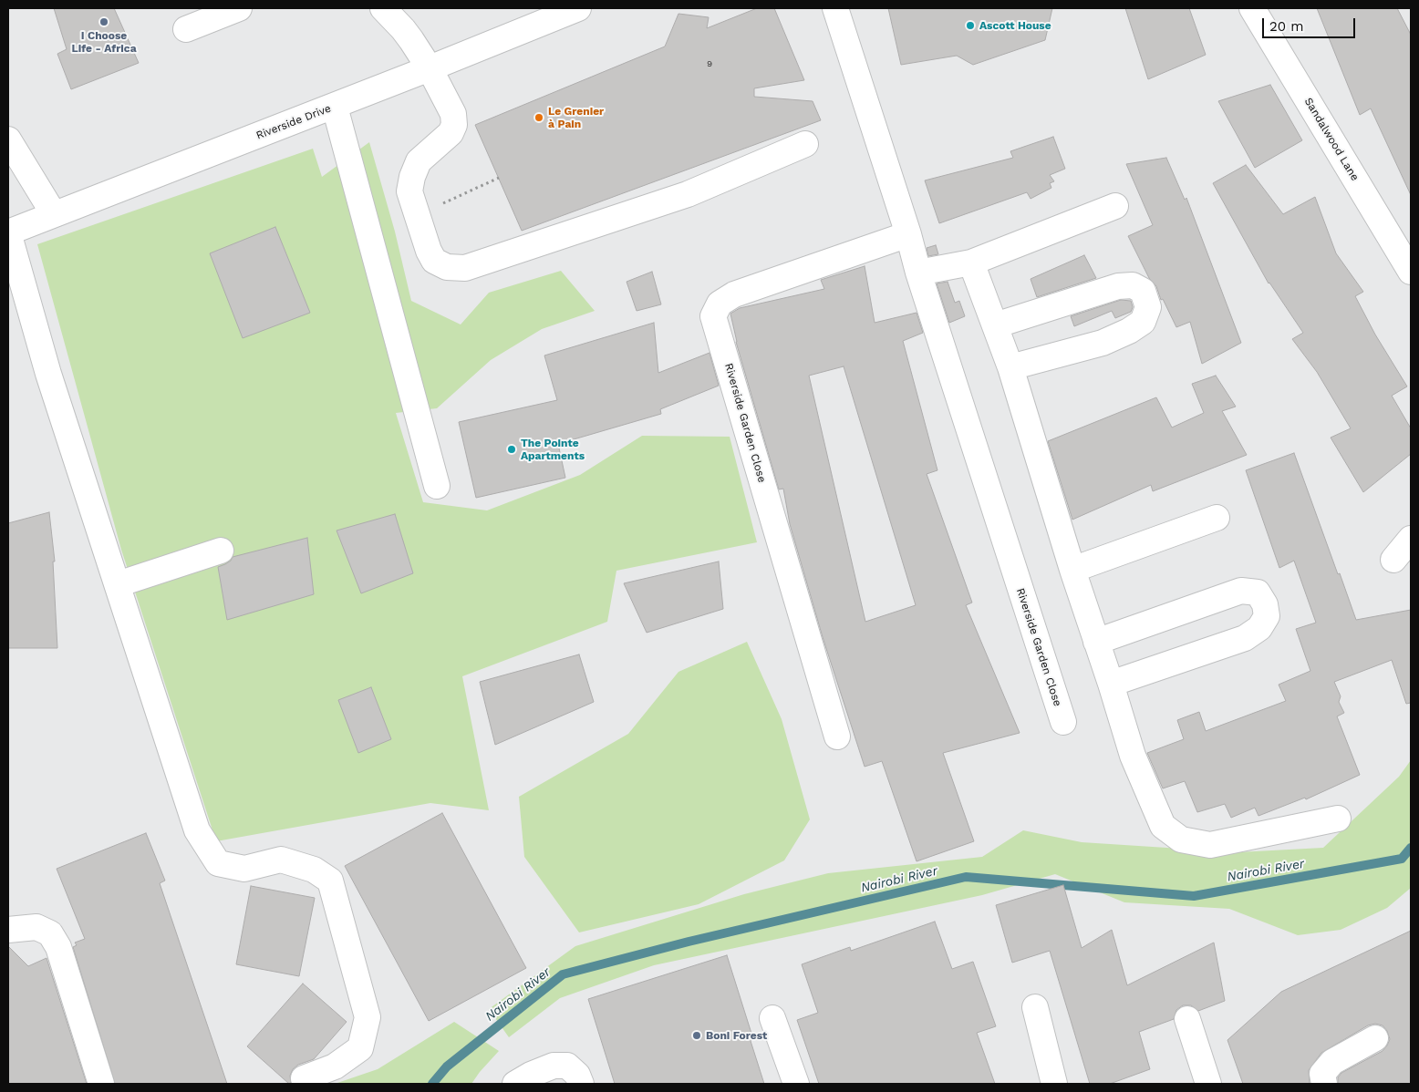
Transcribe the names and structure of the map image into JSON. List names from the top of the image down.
{
  "streets": {
    "street": ["Riverside Drive", "Sandalwood Lane", "Riverside Garden Close"]
  },
  "water": ["Nairobi River"],
  "places": [
    "I Choose Life - Africa",
    "Ascott House",
    "Le Grenier à Pain",
    "The Pointe Apartments",
    "Boni Forest"
  ],
  "house_numbers": ["9"],
  "scale_bar": "20 m"
}
